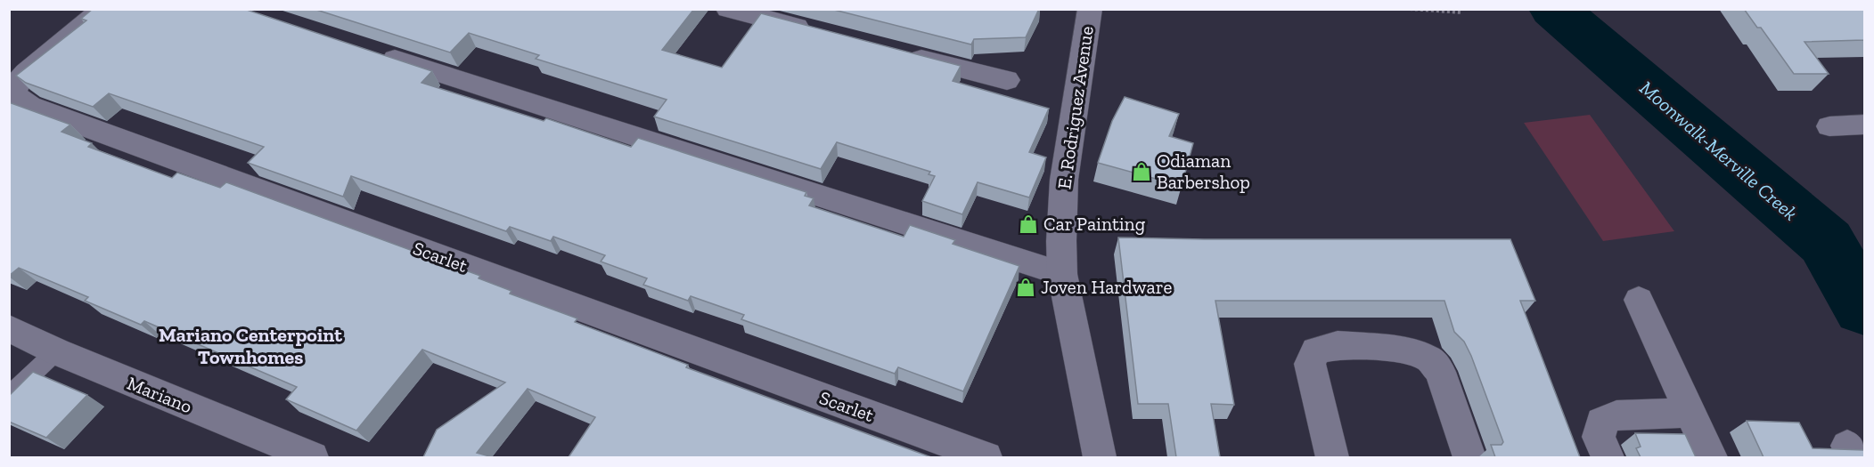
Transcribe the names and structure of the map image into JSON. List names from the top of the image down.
{
  "streets": {
    "street": ["E. Rodriguez Avenue", "Scarlet", "Mariano"]
  },
  "districts": ["Mariano Centerpoint Townhomes"],
  "water": ["Moonwalk-Merville Creek"],
  "places": {
    "shop": ["Odiaman Barbershop", "Car Painting", "Joven Hardware"]
  }
}
